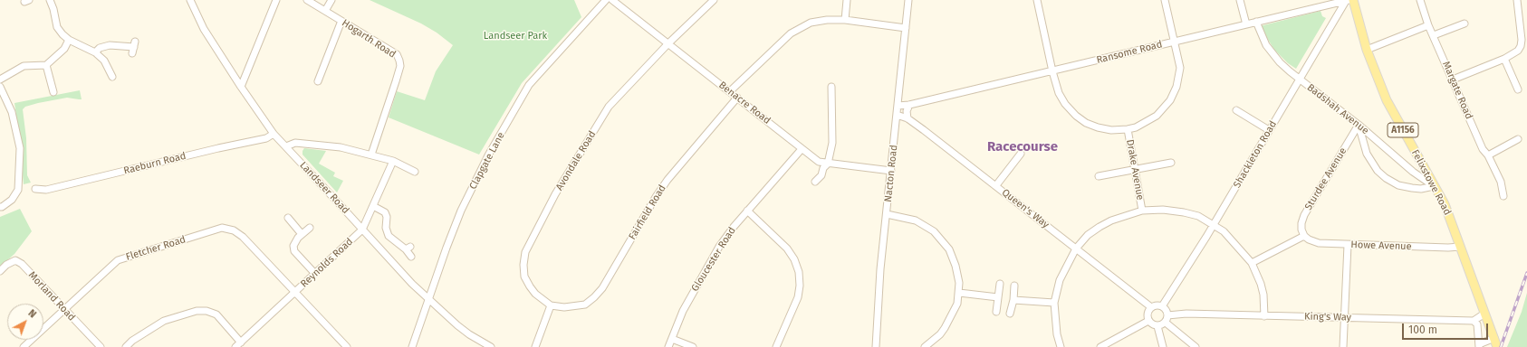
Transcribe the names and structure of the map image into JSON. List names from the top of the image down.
{
  "streets": {
    "main road": ["A1156", "Felixstowe Road"],
    "street": [
      "Hogarth Road",
      "Ransome Road",
      "Margate Road",
      "Benacre Road",
      "Badshah Avenue",
      "Shackleton Road",
      "Clapgate Lane",
      "Avondale Road",
      "Raeburn Road",
      "Drake Avenue",
      "Nacton Road",
      "Sturdee Avenue",
      "Landseer Road",
      "Queen's Way",
      "Fairfield Road",
      "Howe Avenue",
      "Fletcher Road",
      "Gloucester Road",
      "Reynolds Road",
      "Morland Road",
      "King's Way"
    ]
  },
  "crossings": [
    ["Ransome Road", "Badshah Avenue"],
    ["Ransome Road", "Shackleton Road"],
    ["Ransome Road", "Nacton Road"],
    ["Ransome Road", "Felixstowe Road"],
    ["Benacre Road", "Avondale Road"],
    ["Benacre Road", "Nacton Road"],
    ["Benacre Road", "Fairfield Road"],
    ["Benacre Road", "Gloucester Road"],
    ["Badshah Avenue", "Shackleton Road"],
    ["Badshah Avenue", "Sturdee Avenue"],
    ["Badshah Avenue", "Felixstowe Road"],
    ["Shackleton Road", "Felixstowe Road"],
    ["Shackleton Road", "Queen's Way"],
    ["Shackleton Road", "King's Way"],
    ["Clapgate Lane", "Landseer Road"],
    ["Avondale Road", "Fairfield Road"],
    ["Raeburn Road", "Landseer Road"],
    ["Nacton Road", "Queen's Way"],
    ["Sturdee Avenue", "Howe Avenue"],
    ["Felixstowe Road", "Howe Avenue"],
    ["Landseer Road", "Reynolds Road"],
    ["Queen's Way", "King's Way"],
    ["Fletcher Road", "Reynolds Road"],
    ["Fletcher Road", "Morland Road"]
  ],
  "districts": ["Racecourse"],
  "parks": ["Landseer Park"],
  "scale_bar": "100 m",
  "north": "top right"
}
